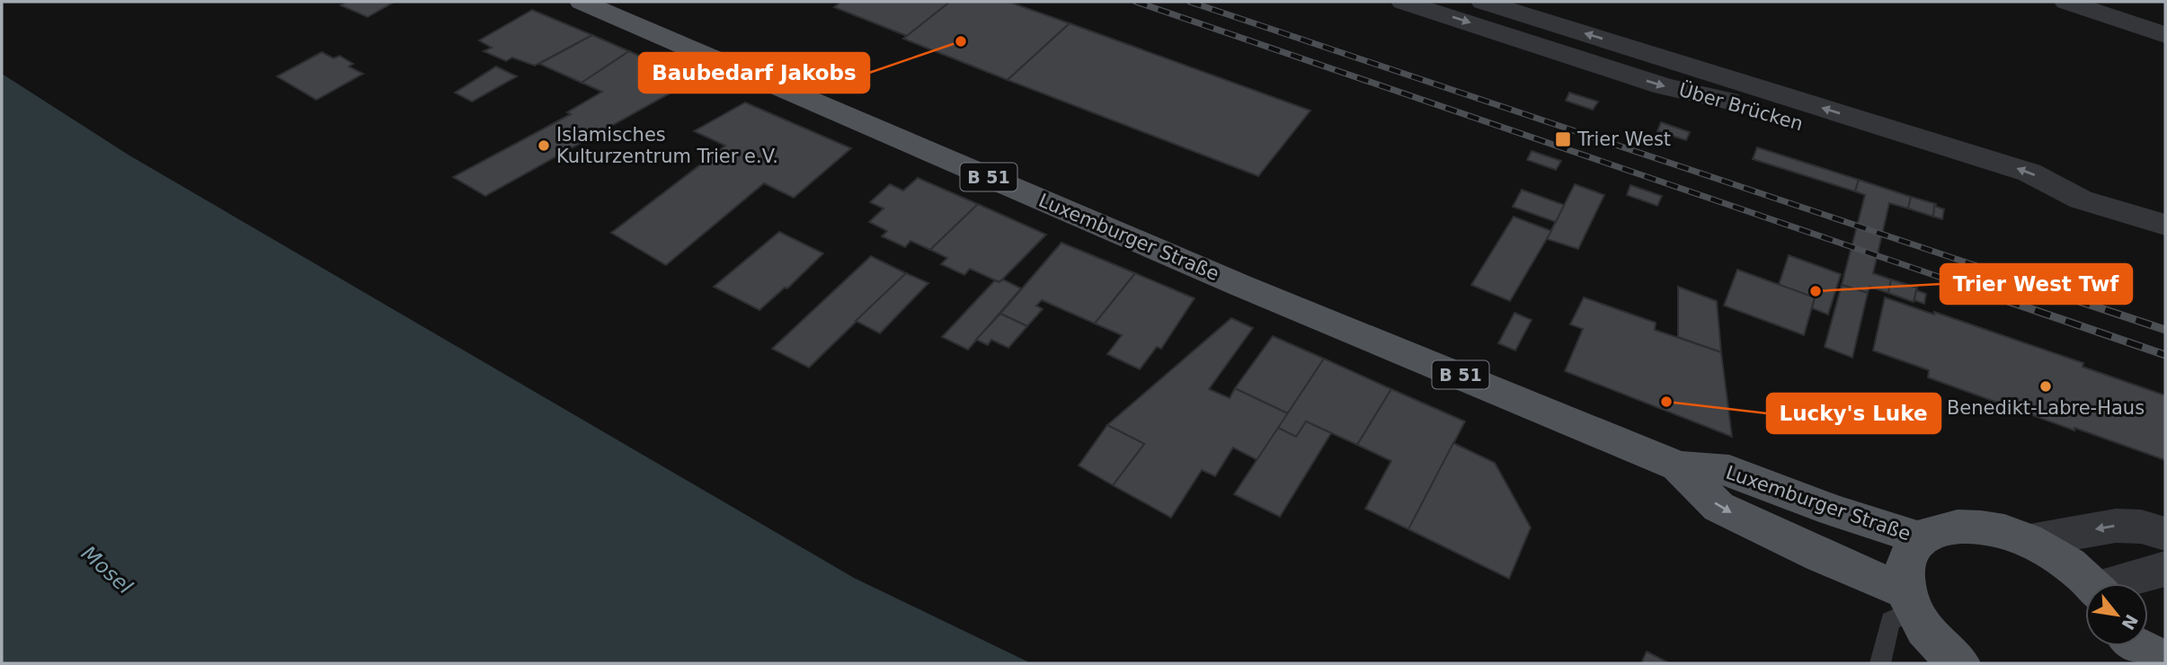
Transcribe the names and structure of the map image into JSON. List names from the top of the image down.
{
  "streets": {
    "main road": ["B 51", "Luxemburger Straße"],
    "street": ["Über Brücken"]
  },
  "water": ["Mosel"],
  "places": {
    "other": [
      "Baubedarf Jakobs",
      "Islamisches Kulturzentrum Trier e.V.",
      "Trier West Twf",
      "Benedikt-Labre-Haus",
      "Lucky's Luke"
    ],
    "transit": ["Trier West"]
  },
  "north": "bottom right"
}
